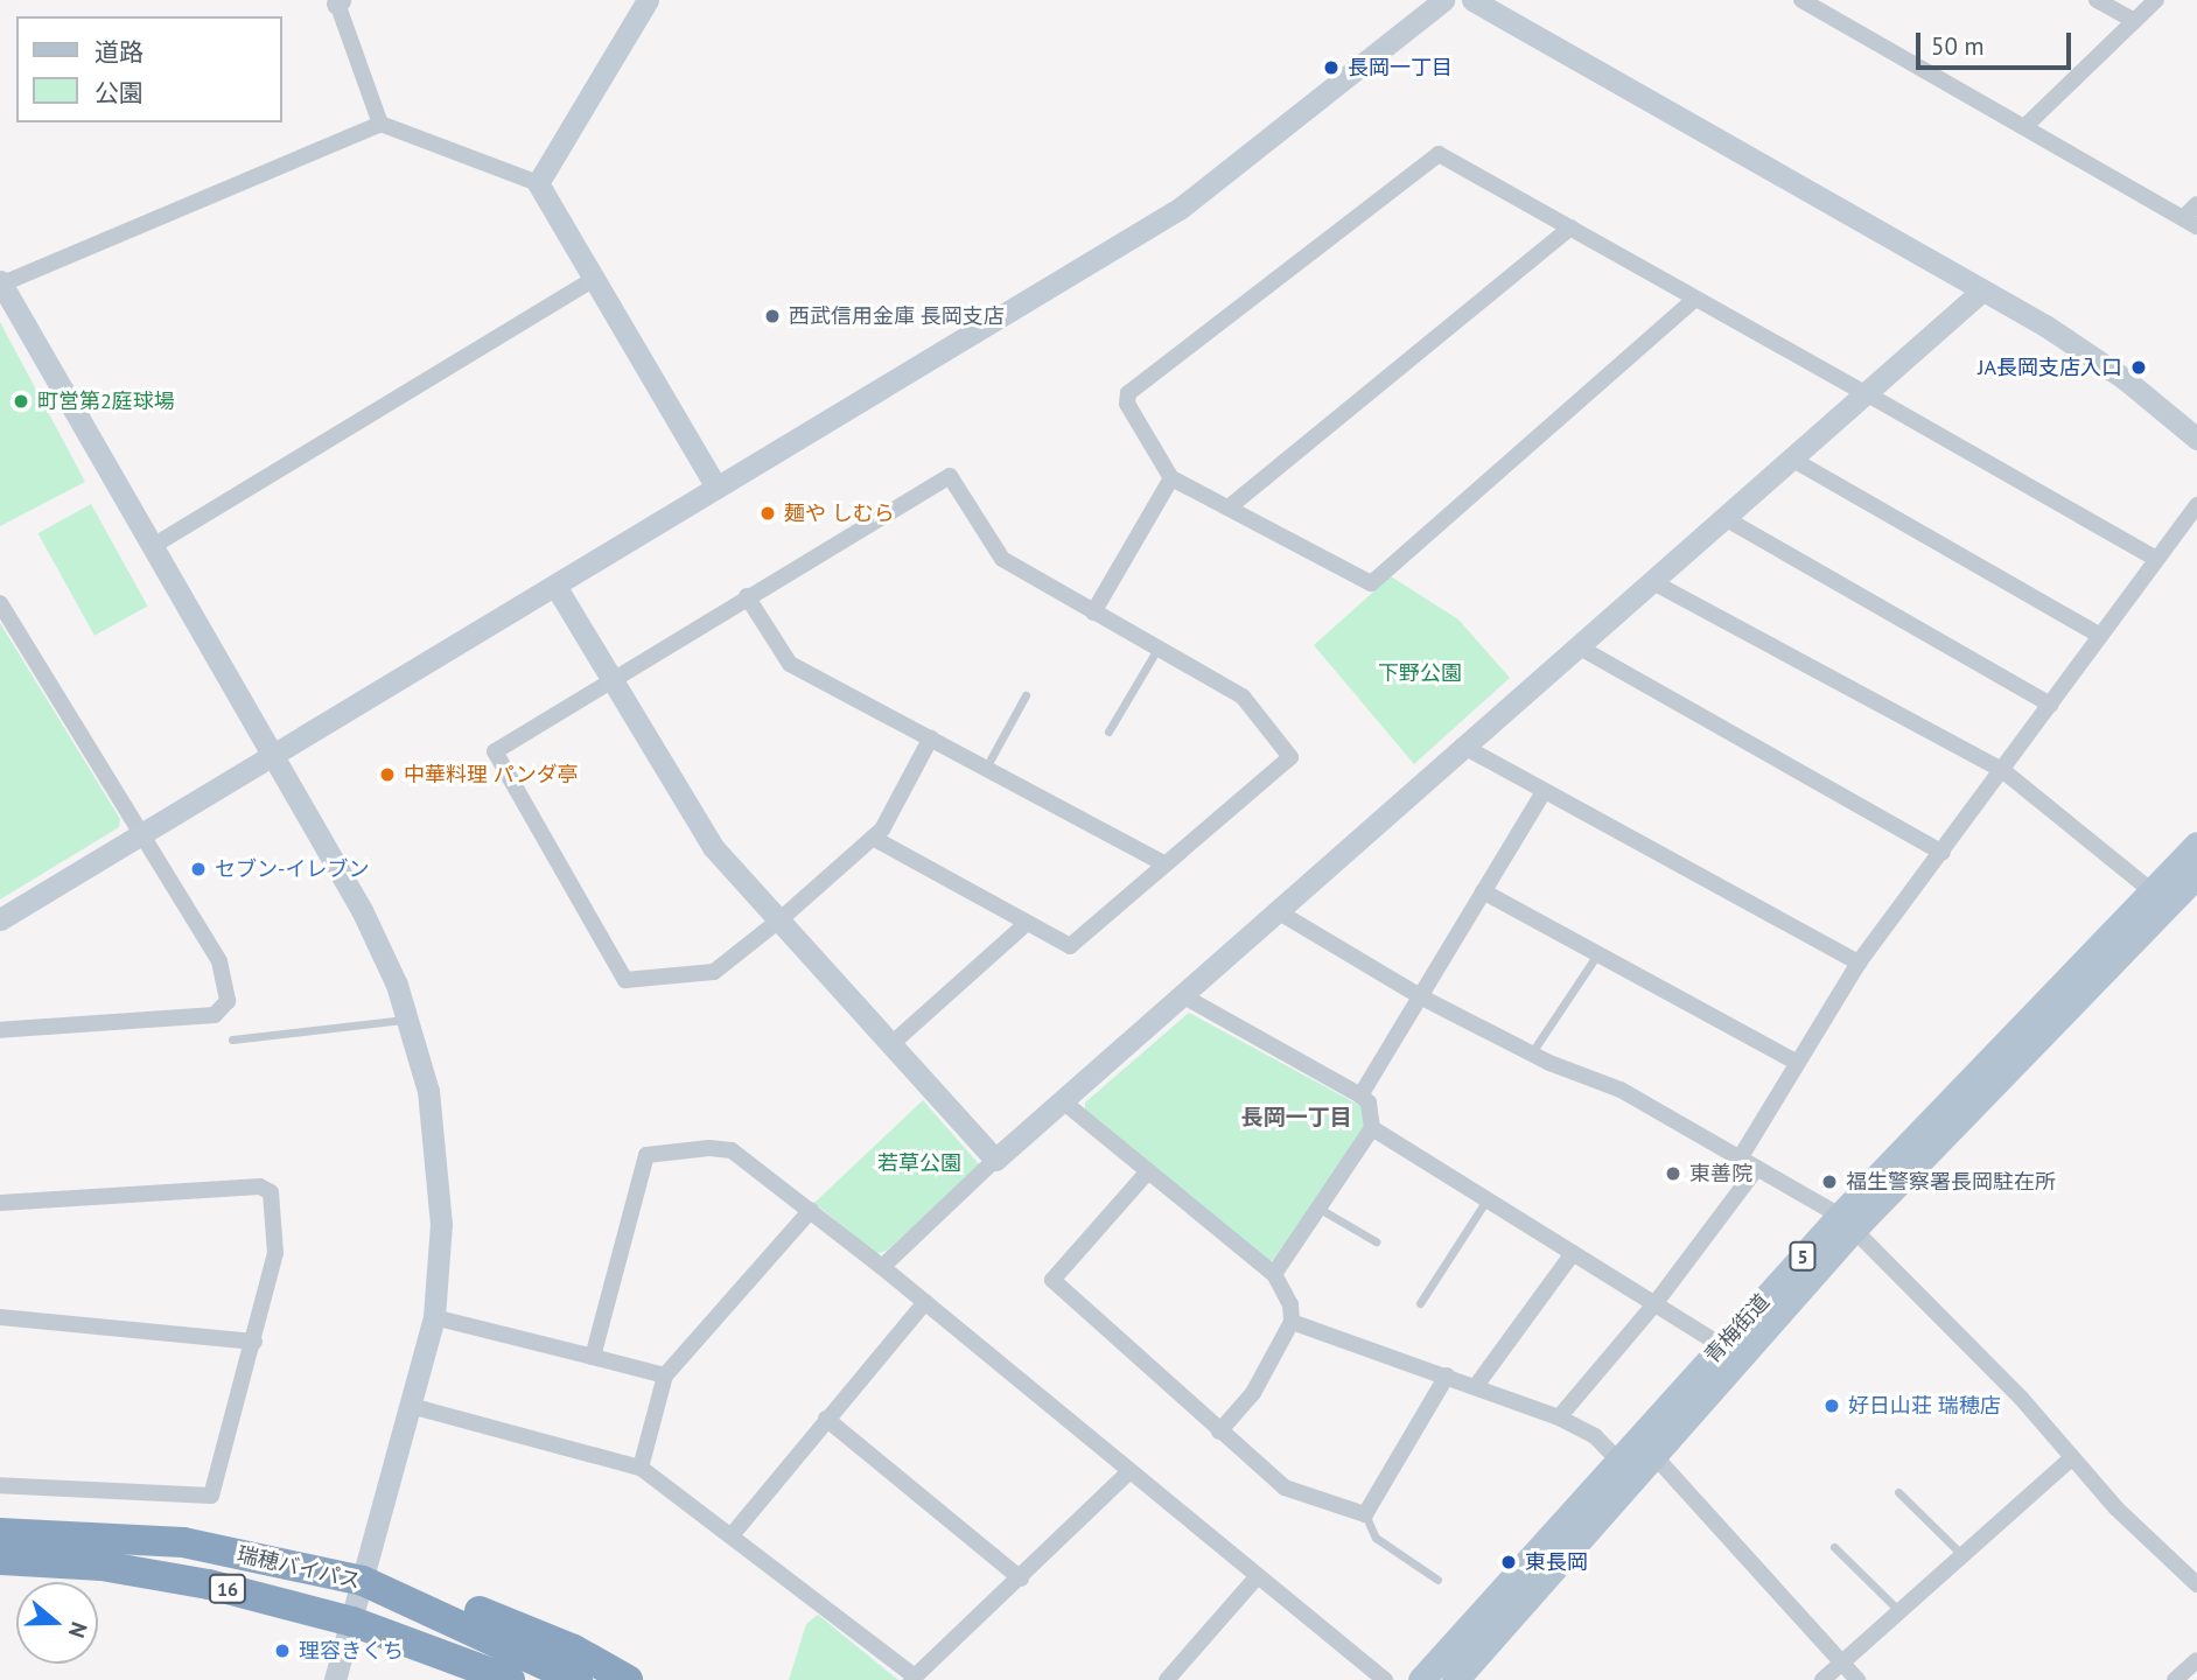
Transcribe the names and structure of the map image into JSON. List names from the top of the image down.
{
  "streets": {
    "highway": ["瑞穂バイパス", "16"],
    "main road": ["5", "青梅街道"]
  },
  "districts": ["長岡一丁目"],
  "parks": ["下野公園", "若草公園"],
  "places": [
    "長岡一丁目",
    "西武信用金庫 長岡支店",
    "JA長岡支店入口",
    "町営第2庭球場",
    "麺や しむら",
    "中華料理 パンダ亭",
    "セブン-イレブン",
    "東善院",
    "福生警察署長岡駐在所",
    "好日山荘 瑞穂店",
    "東長岡",
    "理容きくち"
  ],
  "legend": ["道路", "公園"],
  "scale_bar": "50 m",
  "north": "right"
}
